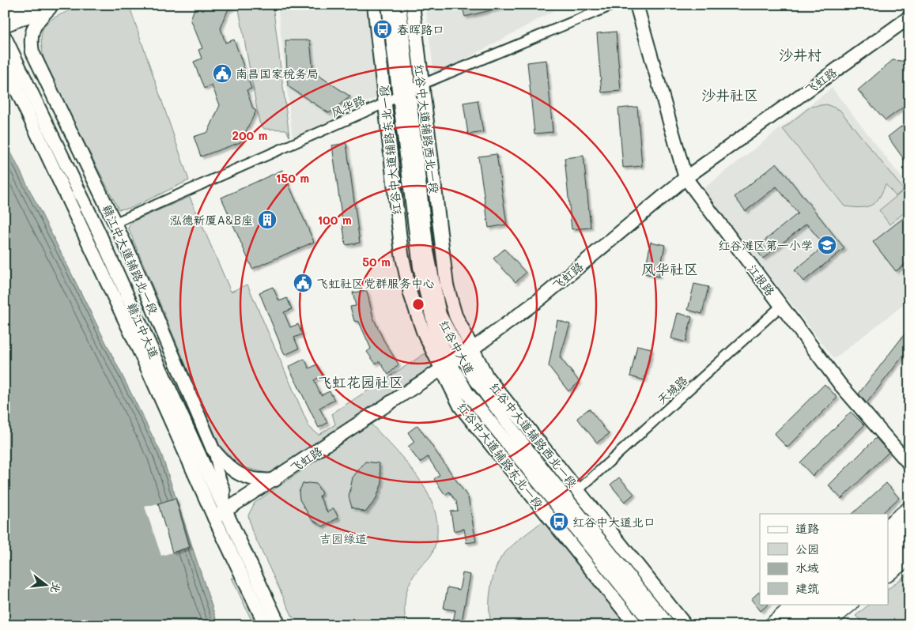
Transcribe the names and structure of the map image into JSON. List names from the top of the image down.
{
  "streets": {
    "street": [
      "飞虹路",
      "风华路",
      "红谷中大道辅路西北一段",
      "红谷中大道辅路东北一段",
      "赣江中大道辅路北一段",
      "江报路",
      "赣江中大道",
      "红谷中大道",
      "天城路"
    ]
  },
  "crossings": [
    ["飞虹路", "红谷中大道辅路西北一段"],
    ["飞虹路", "红谷中大道辅路东北一段"],
    ["飞虹路", "赣江中大道辅路北一段"],
    ["飞虹路", "江报路"],
    ["飞虹路", "赣江中大道"],
    ["飞虹路", "红谷中大道"],
    ["风华路", "红谷中大道辅路西北一段"],
    ["风华路", "红谷中大道辅路东北一段"],
    ["风华路", "赣江中大道辅路北一段"],
    ["风华路", "红谷中大道"],
    ["红谷中大道辅路西北一段", "天城路"],
    ["红谷中大道辅路东北一段", "红谷中大道"],
    ["江报路", "天城路"]
  ],
  "districts": [
    "沙井村",
    "沙井社区",
    "风华社区",
    "飞虹花园社区"
  ],
  "parks": ["吉园绿道"],
  "places": {
    "bus stop": ["春晖路口", "红谷中大道北口"],
    "public building": ["南昌国家税务局", "飞虹社区党群服务中心"],
    "building": ["泓德新厦A&B座"],
    "school or university": ["红谷滩区第一小学"]
  },
  "legend": [
    "道路",
    "公园",
    "水域",
    "建筑"
  ],
  "north": "right",
  "rings": [
    "200 m",
    "150 m",
    "100 m",
    "50 m"
  ]
}
